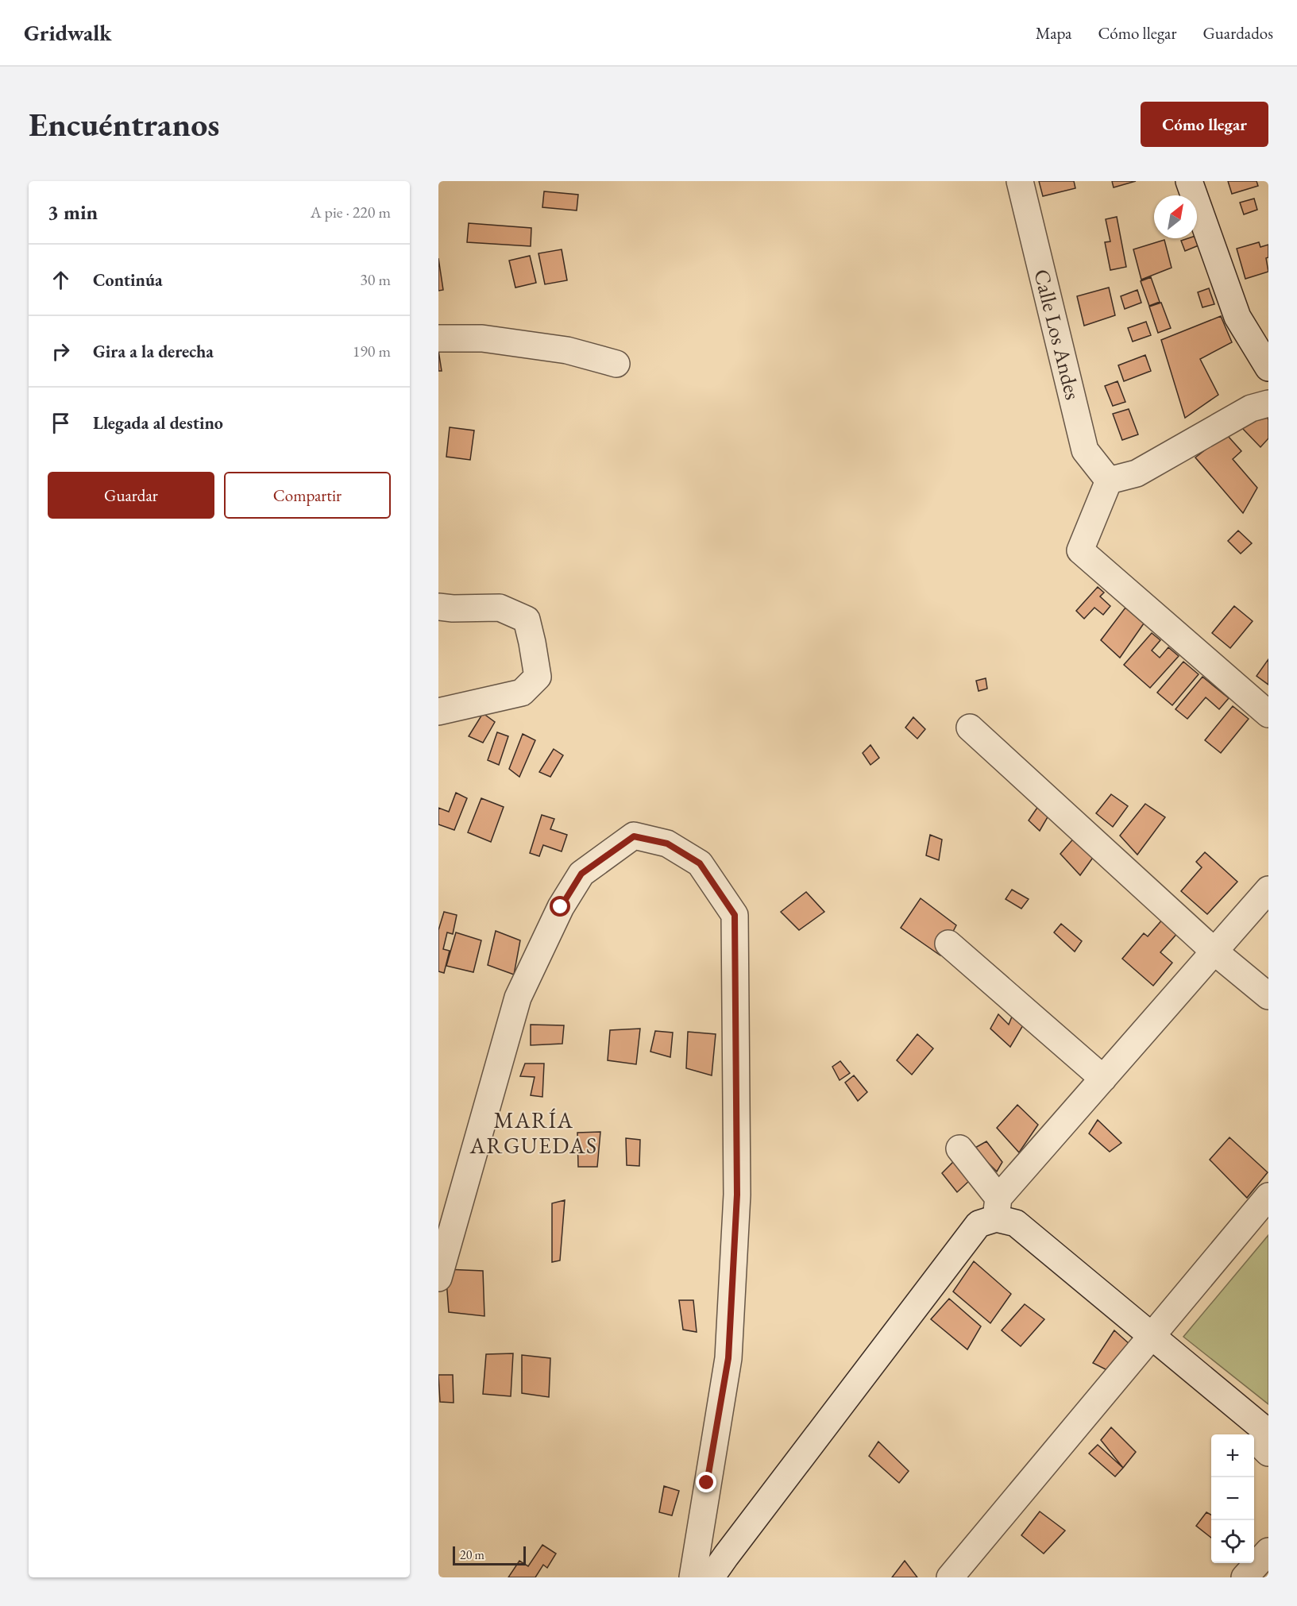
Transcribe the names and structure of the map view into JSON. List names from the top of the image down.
{
  "streets": {
    "street": ["Calle Los Andes"]
  },
  "districts": ["MARÍA ARGUEDAS"],
  "scale_bar": "20 m",
  "north": "top right",
  "page": {
    "header": "Gridwalk",
    "nav": ["Mapa", "Cómo llegar", "Guardados"],
    "buttons": [
      "Cómo llegar",
      ["Guardar", "Compartir"]
    ],
    "title": "Encuéntranos",
    "heading": ["3 min", "A pie · 220 m"],
    "list": [
      ["Continúa", "30 m"],
      ["Gira a la derecha", "190 m"],
      "Llegada al destino"
    ],
    "map_buttons": ["+", "−"],
    "scale": "20 m"
  }
}
